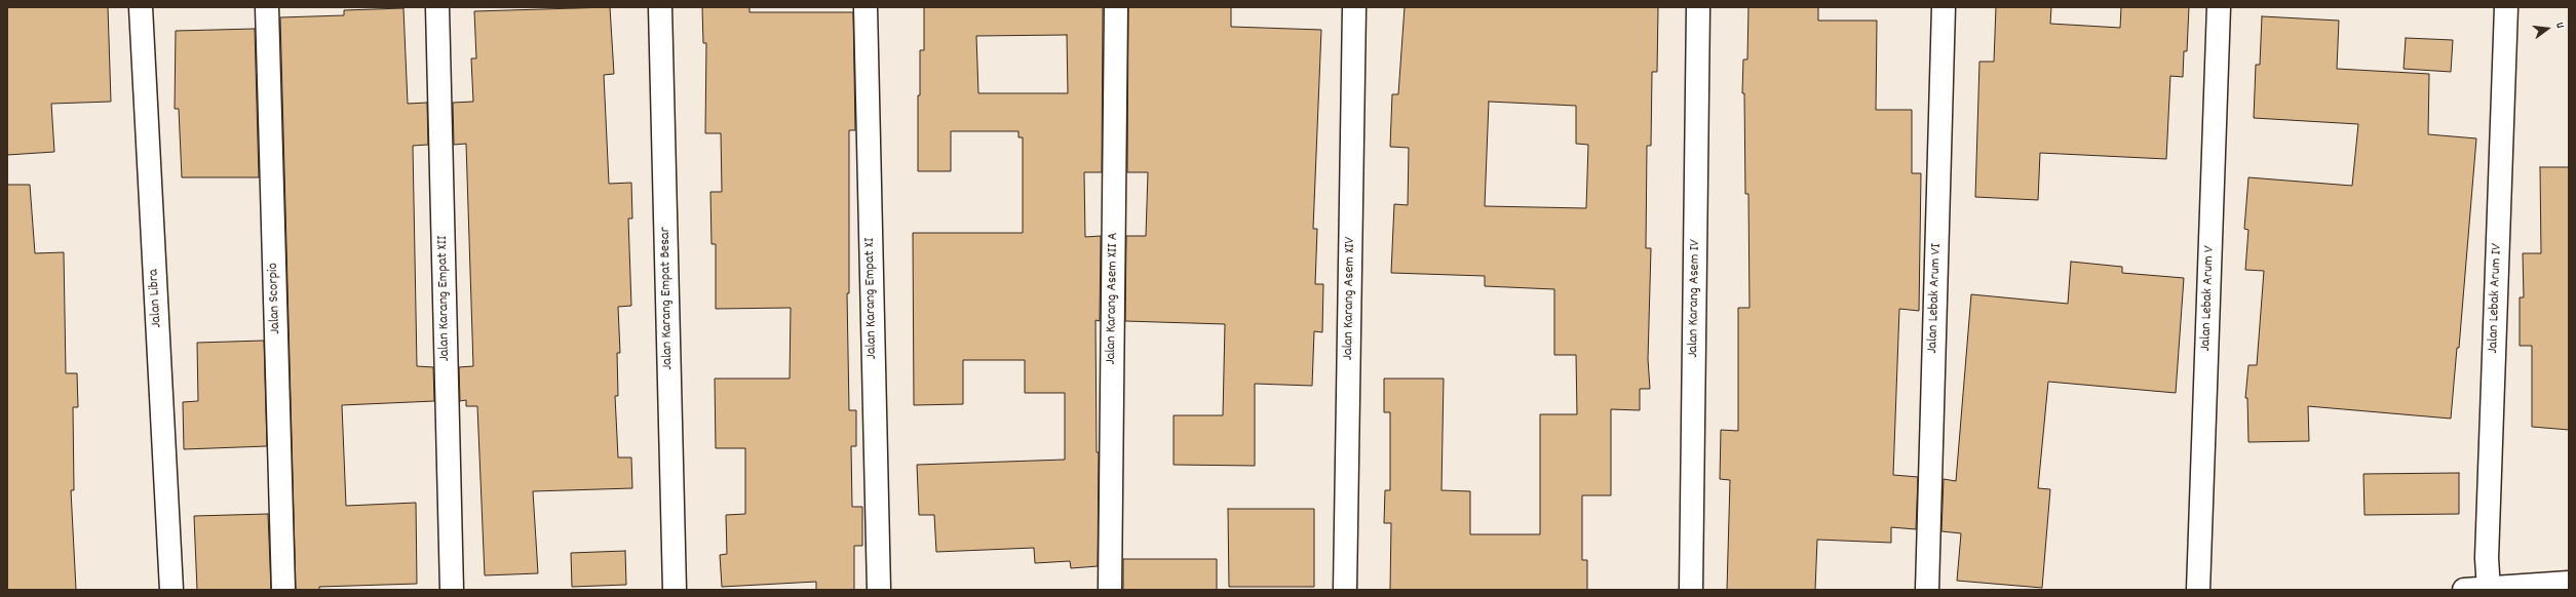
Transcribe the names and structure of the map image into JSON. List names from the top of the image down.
{
  "streets": {
    "street": [
      "Jalan Libra",
      "Jalan Scorpio",
      "Jalan Karang Empat XII",
      "Jalan Karang Empat Besar",
      "Jalan Karang Empat XI",
      "Jalan Karang Asem XII A",
      "Jalan Karang Asem XIV",
      "Jalan Karang Asem IV",
      "Jalan Lebak Arum VI",
      "Jalan Lebak Arum V",
      "Jalan Lebak Arum IV"
    ]
  },
  "north": "right"
}
